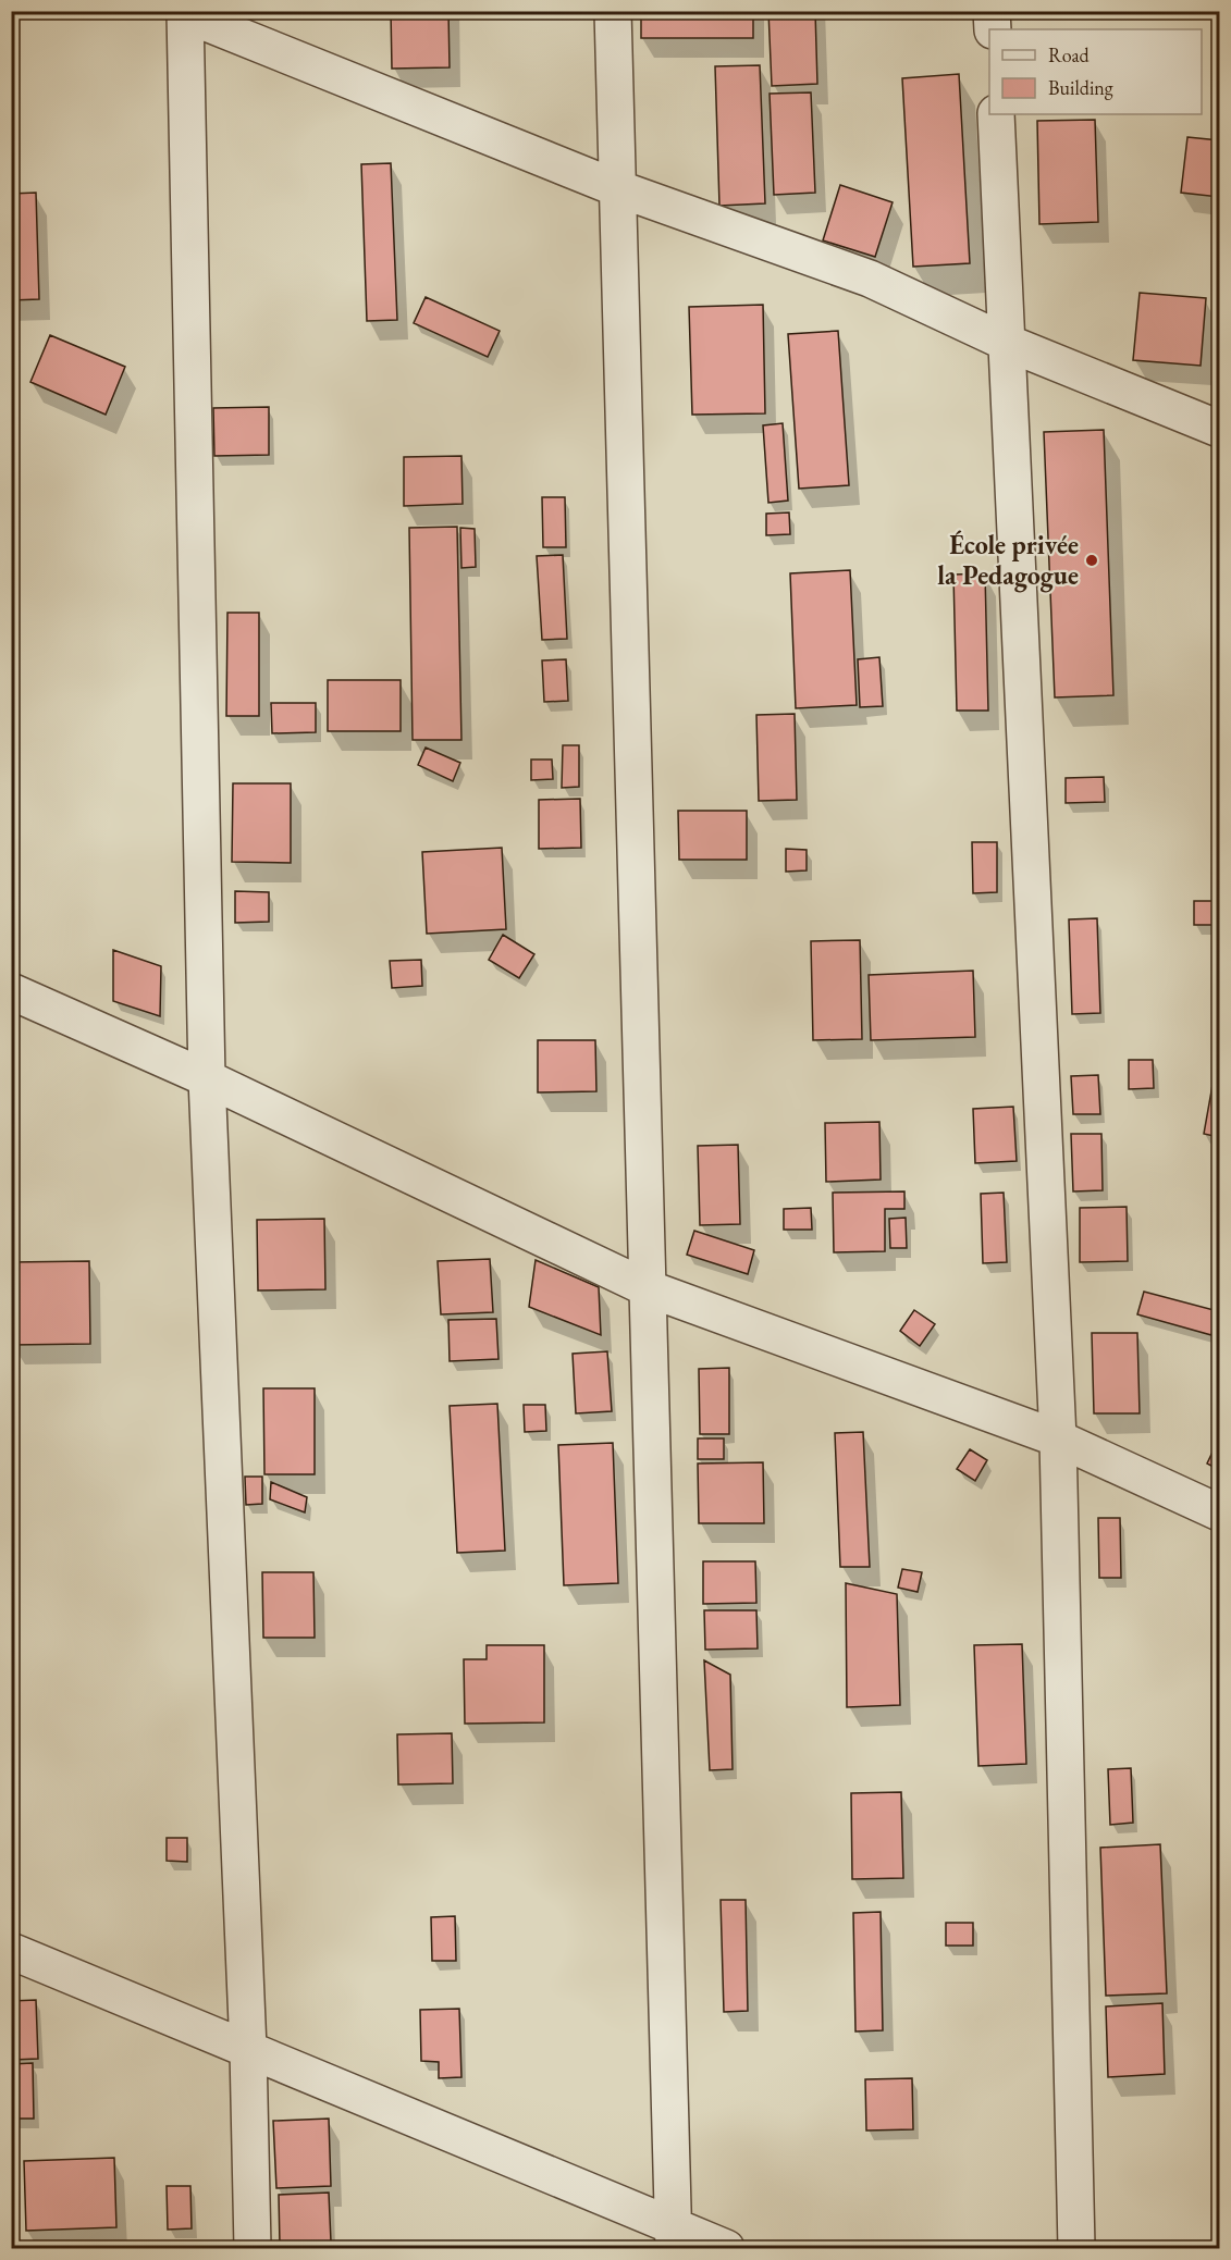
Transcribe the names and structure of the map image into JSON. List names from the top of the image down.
{
  "places": ["École privée la Pedagogue"],
  "legend": ["Road", "Building"]
}
